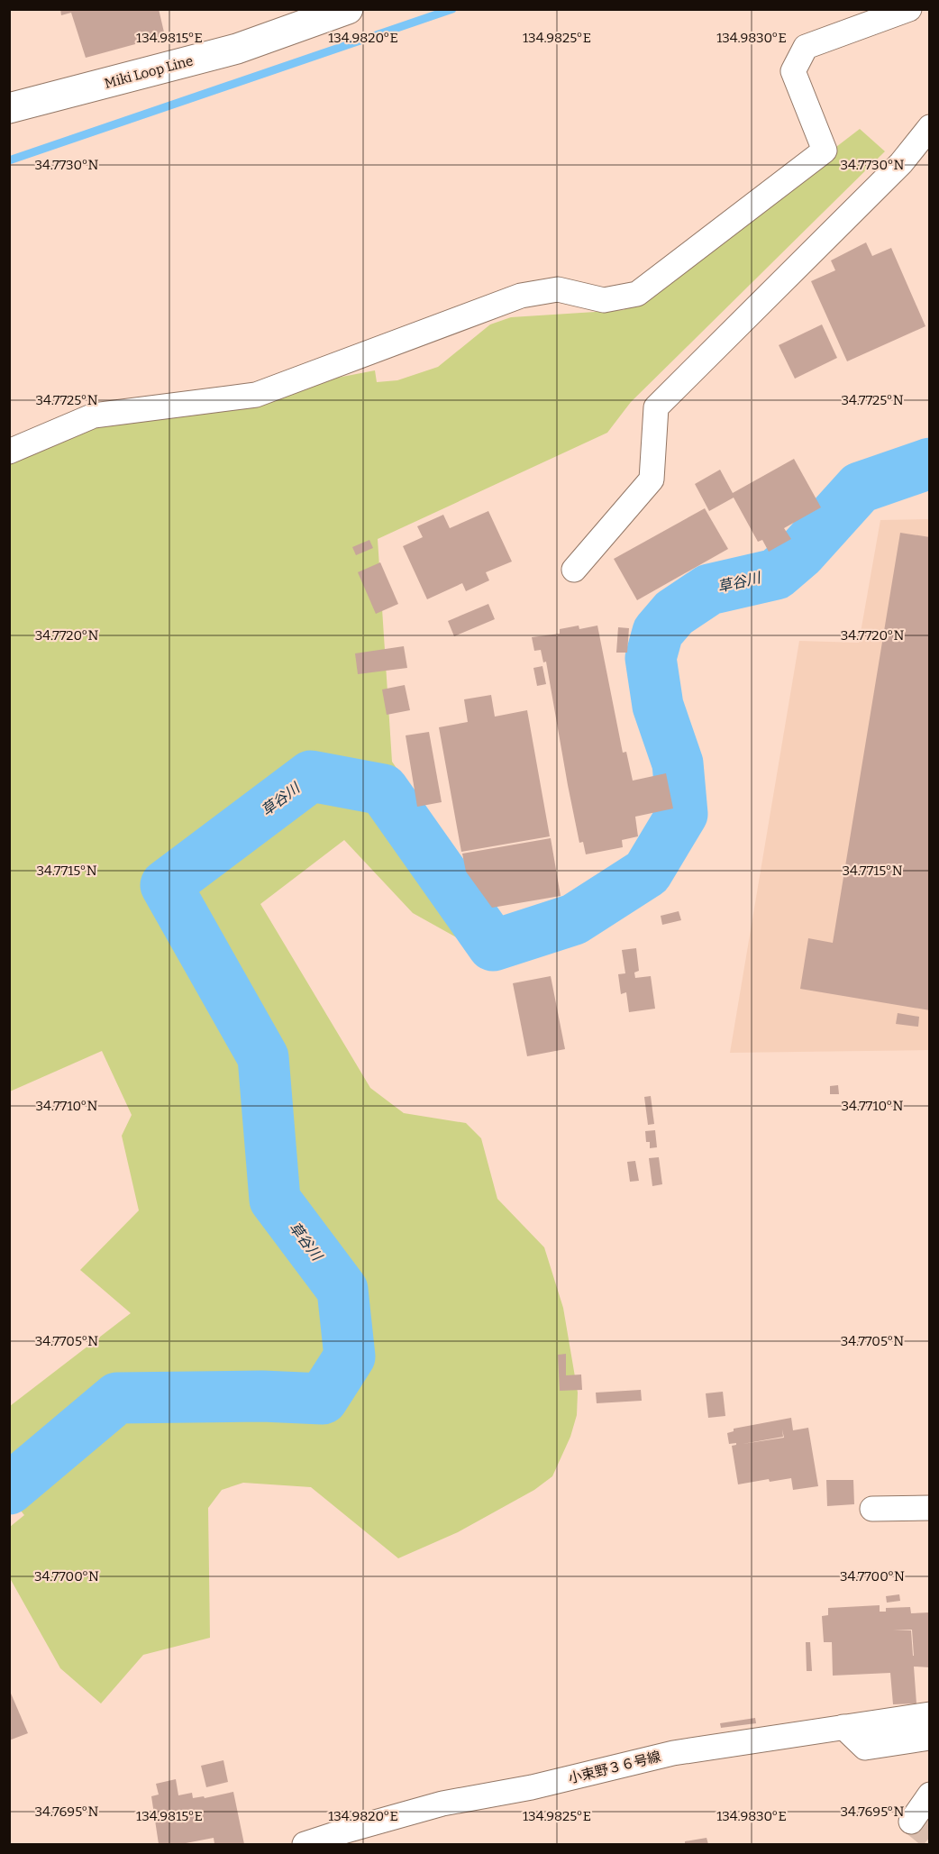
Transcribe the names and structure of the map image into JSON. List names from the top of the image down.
{
  "streets": {
    "main road": ["Miki Loop Line"],
    "street": ["小束野３６号線"]
  },
  "water": ["草谷川"],
  "coordinates": [
    "134.9815°E",
    "134.9820°E",
    "134.9825°E",
    "134.9830°E",
    "34.7730°N",
    "34.7725°N",
    "34.7720°N",
    "34.7715°N",
    "34.7710°N",
    "34.7705°N",
    "34.7700°N",
    "34.7695°N"
  ]
}
